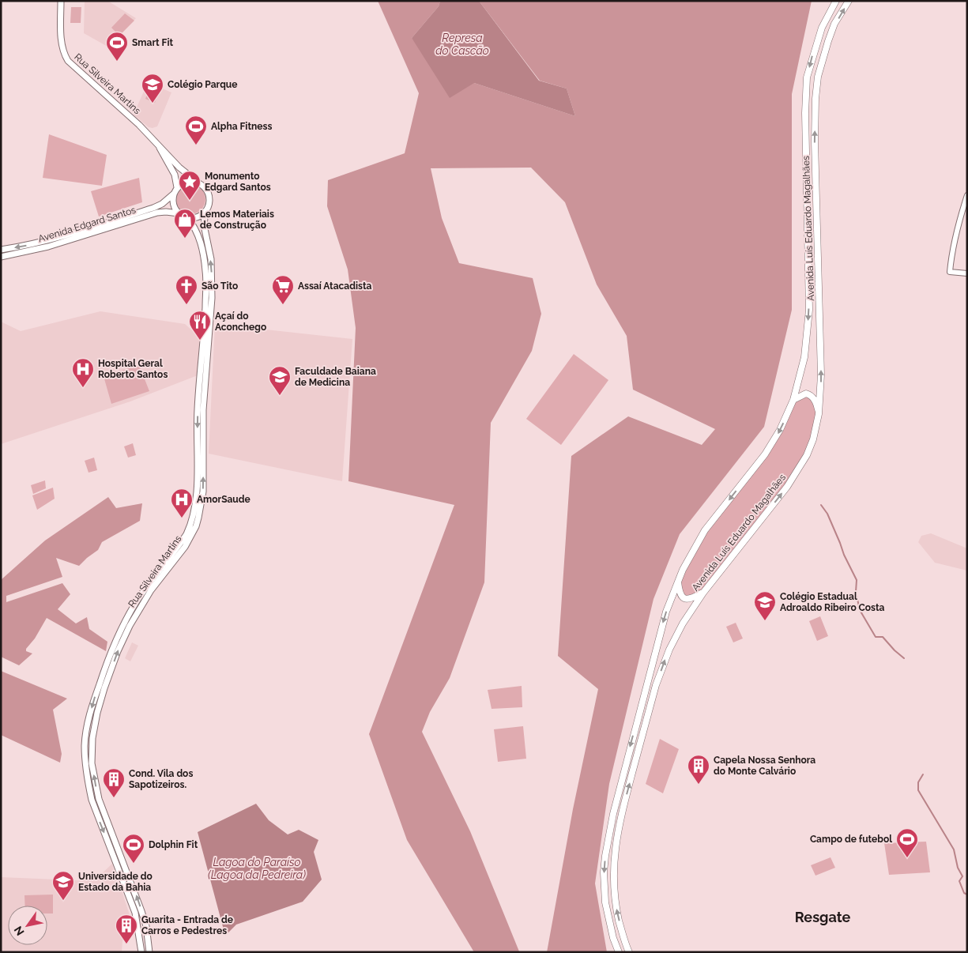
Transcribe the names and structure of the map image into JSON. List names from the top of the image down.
{
  "streets": {
    "main road": ["Rua Silveira Martins", "Avenida Edgard Santos", "Avenida Luís Eduardo Magalhães"]
  },
  "crossings": [
    ["Rua Silveira Martins", "Avenida Edgard Santos"]
  ],
  "districts": ["Resgate"],
  "water": ["Represa do Cascão", "Lagoa do Paraíso (Lagoa da Pedreira)"],
  "places": {
    "sports": [
      "Smart Fit",
      "Alpha Fitness",
      "Campo de futebol",
      "Dolphin Fit"
    ],
    "school or university": [
      "Colégio Parque",
      "Faculdade Baiana de Medicina",
      "Colégio Estadual Adroaldo Ribeiro Costa",
      "Universidade do Estado da Bahia"
    ],
    "place": ["Monumento Edgard Santos"],
    "shop": ["Lemos Materiais de Construção"],
    "church": ["São Tito"],
    "supermarket": ["Assaí Atacadista"],
    "restaurant": ["Açaí do Aconchego"],
    "hospital": ["Hospital Geral Roberto Santos", "AmorSaude"],
    "building": ["Capela Nossa Senhora do Monte Calvário", "Cond. Vila dos Sapotizeiros.", "Guarita - Entrada de Carros e Pedestres"]
  },
  "north": "bottom left"
}
